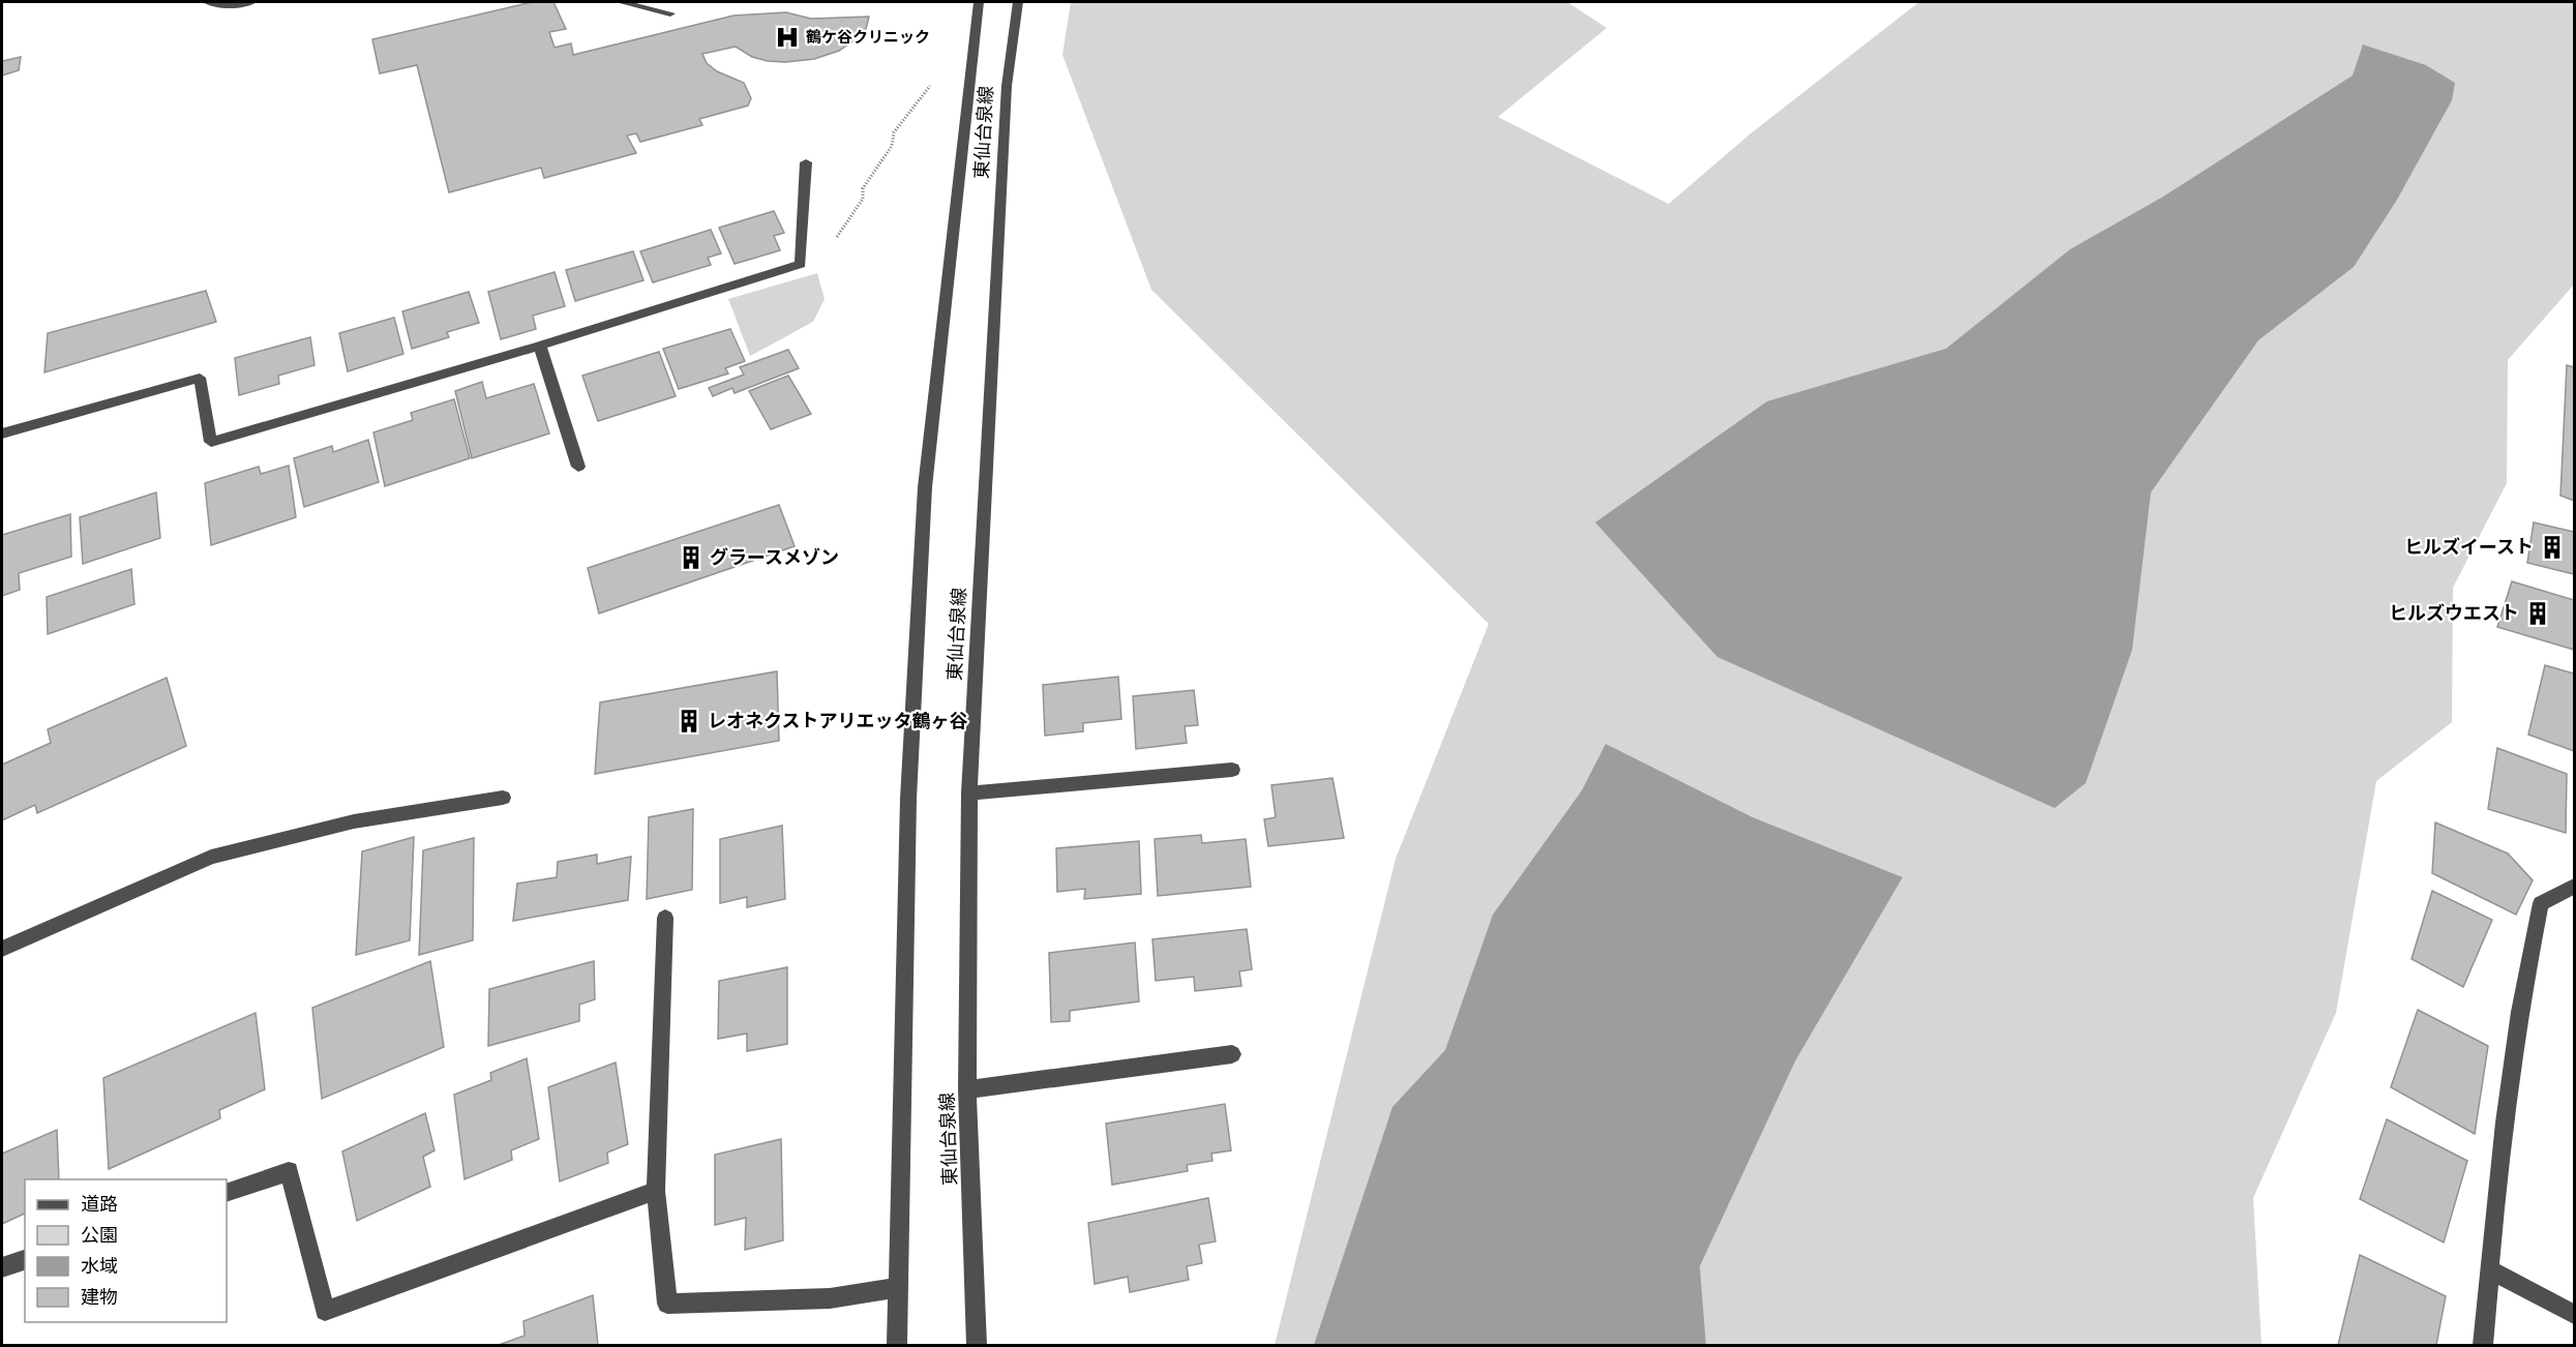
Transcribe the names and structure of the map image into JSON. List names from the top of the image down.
{
  "streets": {
    "street": ["東仙台泉線"]
  },
  "places": {
    "hospital": ["鶴ケ谷クリニック"],
    "building": [
      "ヒルズイースト",
      "グラースメゾン",
      "ヒルズウエスト",
      "レオネクストアリエッタ鶴ヶ谷"
    ]
  },
  "legend": [
    "道路",
    "公園",
    "水域",
    "建物"
  ]
}
